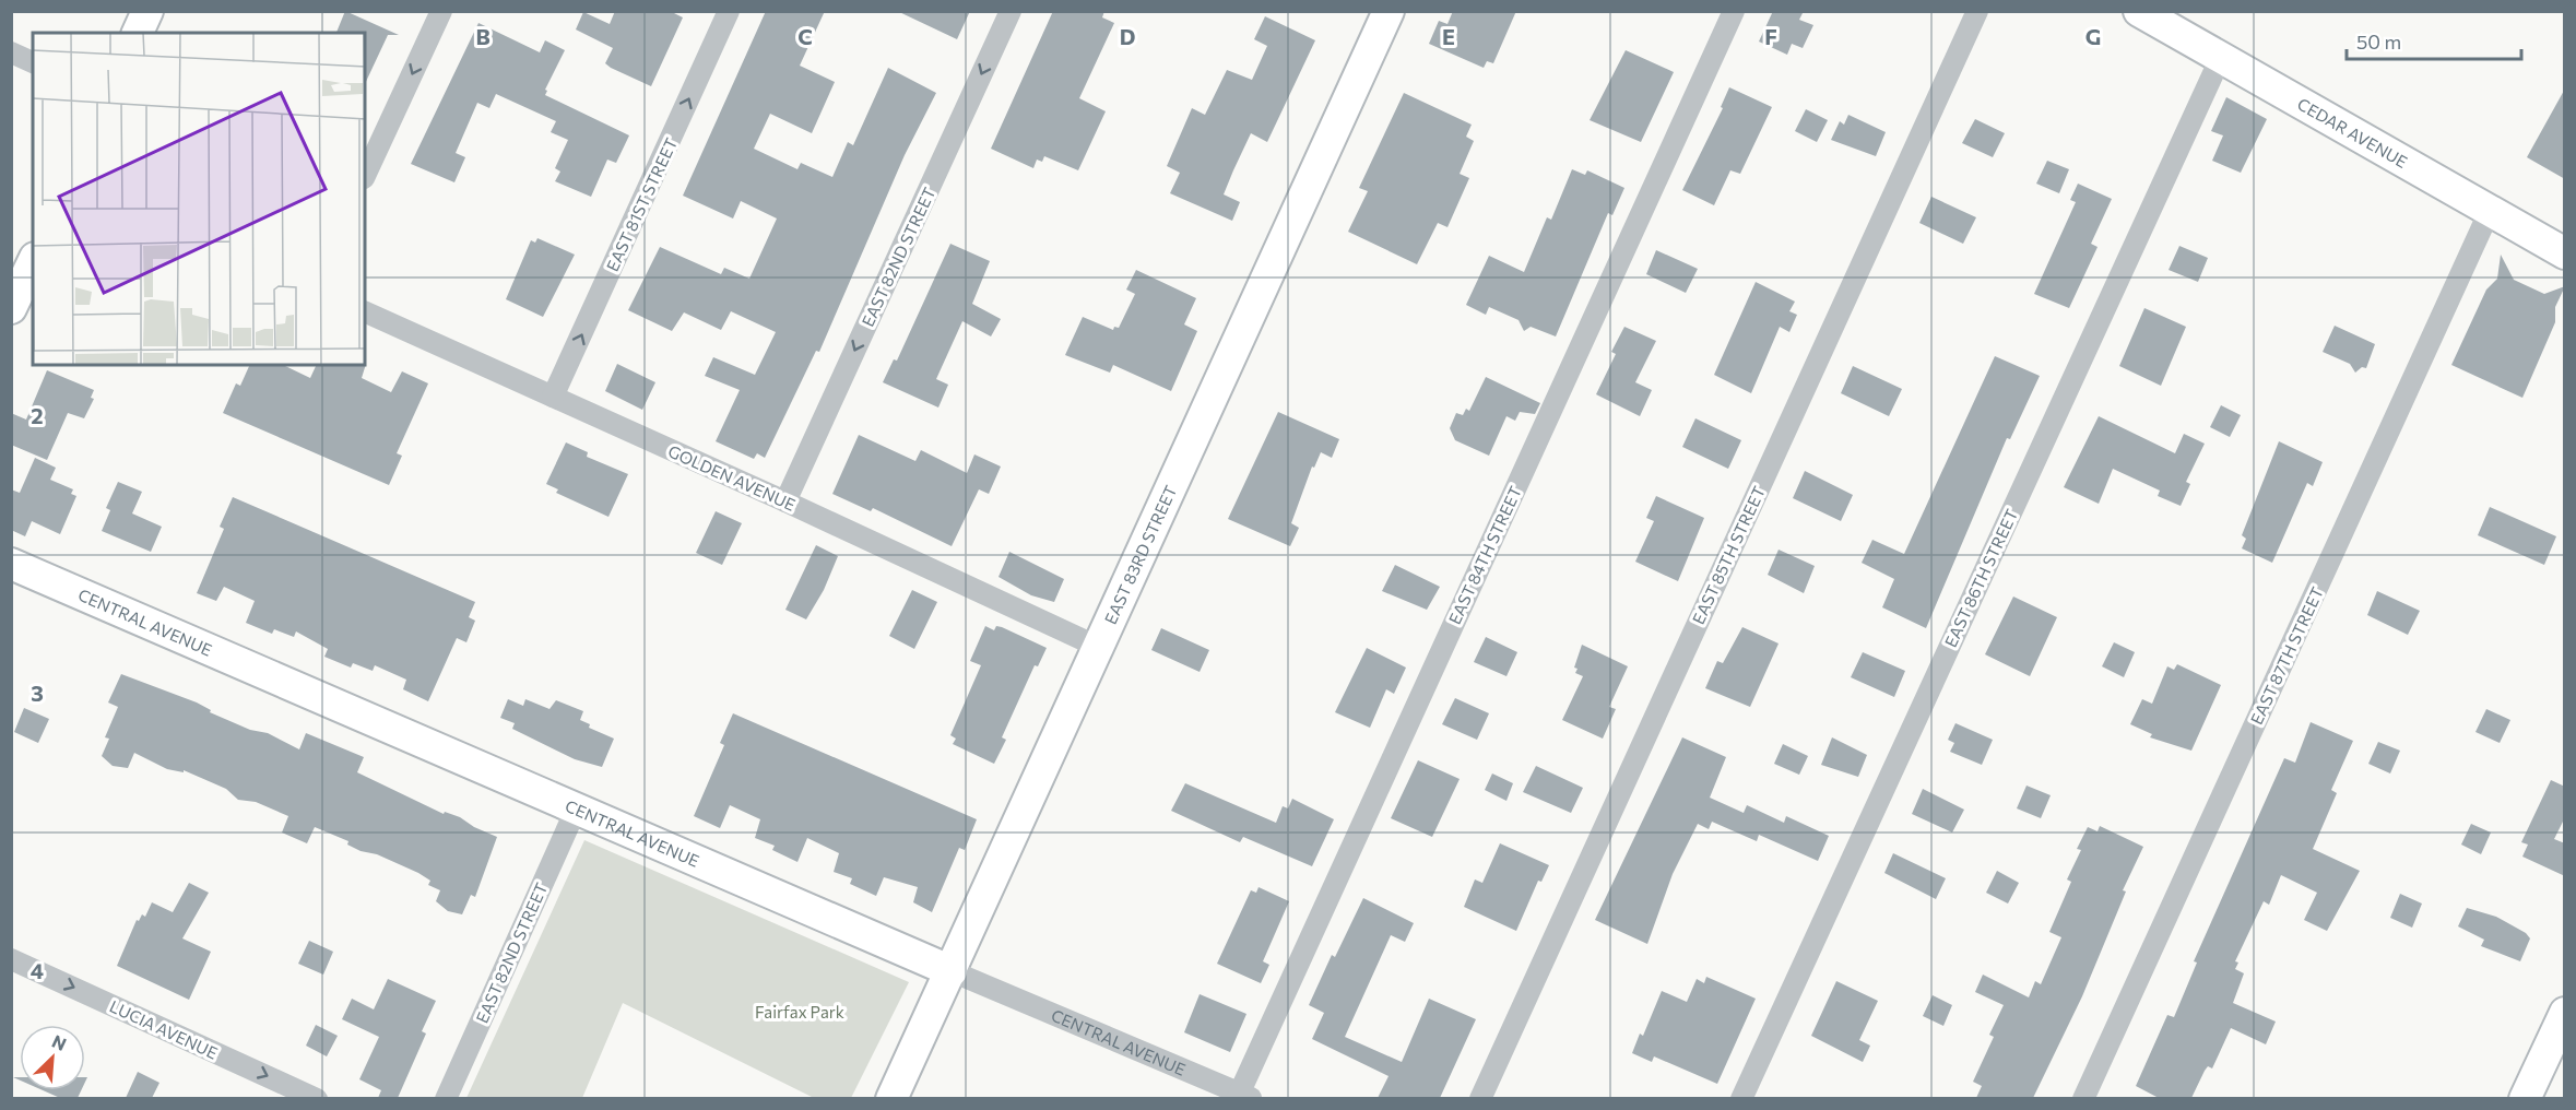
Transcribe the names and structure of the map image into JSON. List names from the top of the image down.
{
  "streets": {
    "street": [
      "CEDAR AVENUE",
      "EAST 81ST STREET",
      "EAST 82ND STREET",
      "GOLDEN AVENUE",
      "EAST 83RD STREET",
      "EAST 84TH STREET",
      "EAST 85TH STREET",
      "EAST 86TH STREET",
      "CENTRAL AVENUE",
      "EAST 87TH STREET",
      "LUCIA AVENUE"
    ]
  },
  "crossings": [
    ["CEDAR AVENUE", "EAST 86TH STREET"],
    ["CEDAR AVENUE", "EAST 87TH STREET"],
    ["EAST 81ST STREET", "GOLDEN AVENUE"],
    ["EAST 82ND STREET", "GOLDEN AVENUE"],
    ["EAST 82ND STREET", "CENTRAL AVENUE"],
    ["GOLDEN AVENUE", "EAST 83RD STREET"],
    ["EAST 83RD STREET", "CENTRAL AVENUE"],
    ["EAST 84TH STREET", "CENTRAL AVENUE"]
  ],
  "one_way": ["EAST 81ST STREET", "EAST 82ND STREET", "LUCIA AVENUE"],
  "parks": ["Fairfax Park"],
  "scale_bar": "50 m",
  "north": "top right",
  "grid": {
    "columns": [
      "B",
      "C",
      "D",
      "E",
      "F",
      "G"
    ],
    "rows": ["2", "3", "4"]
  }
}
